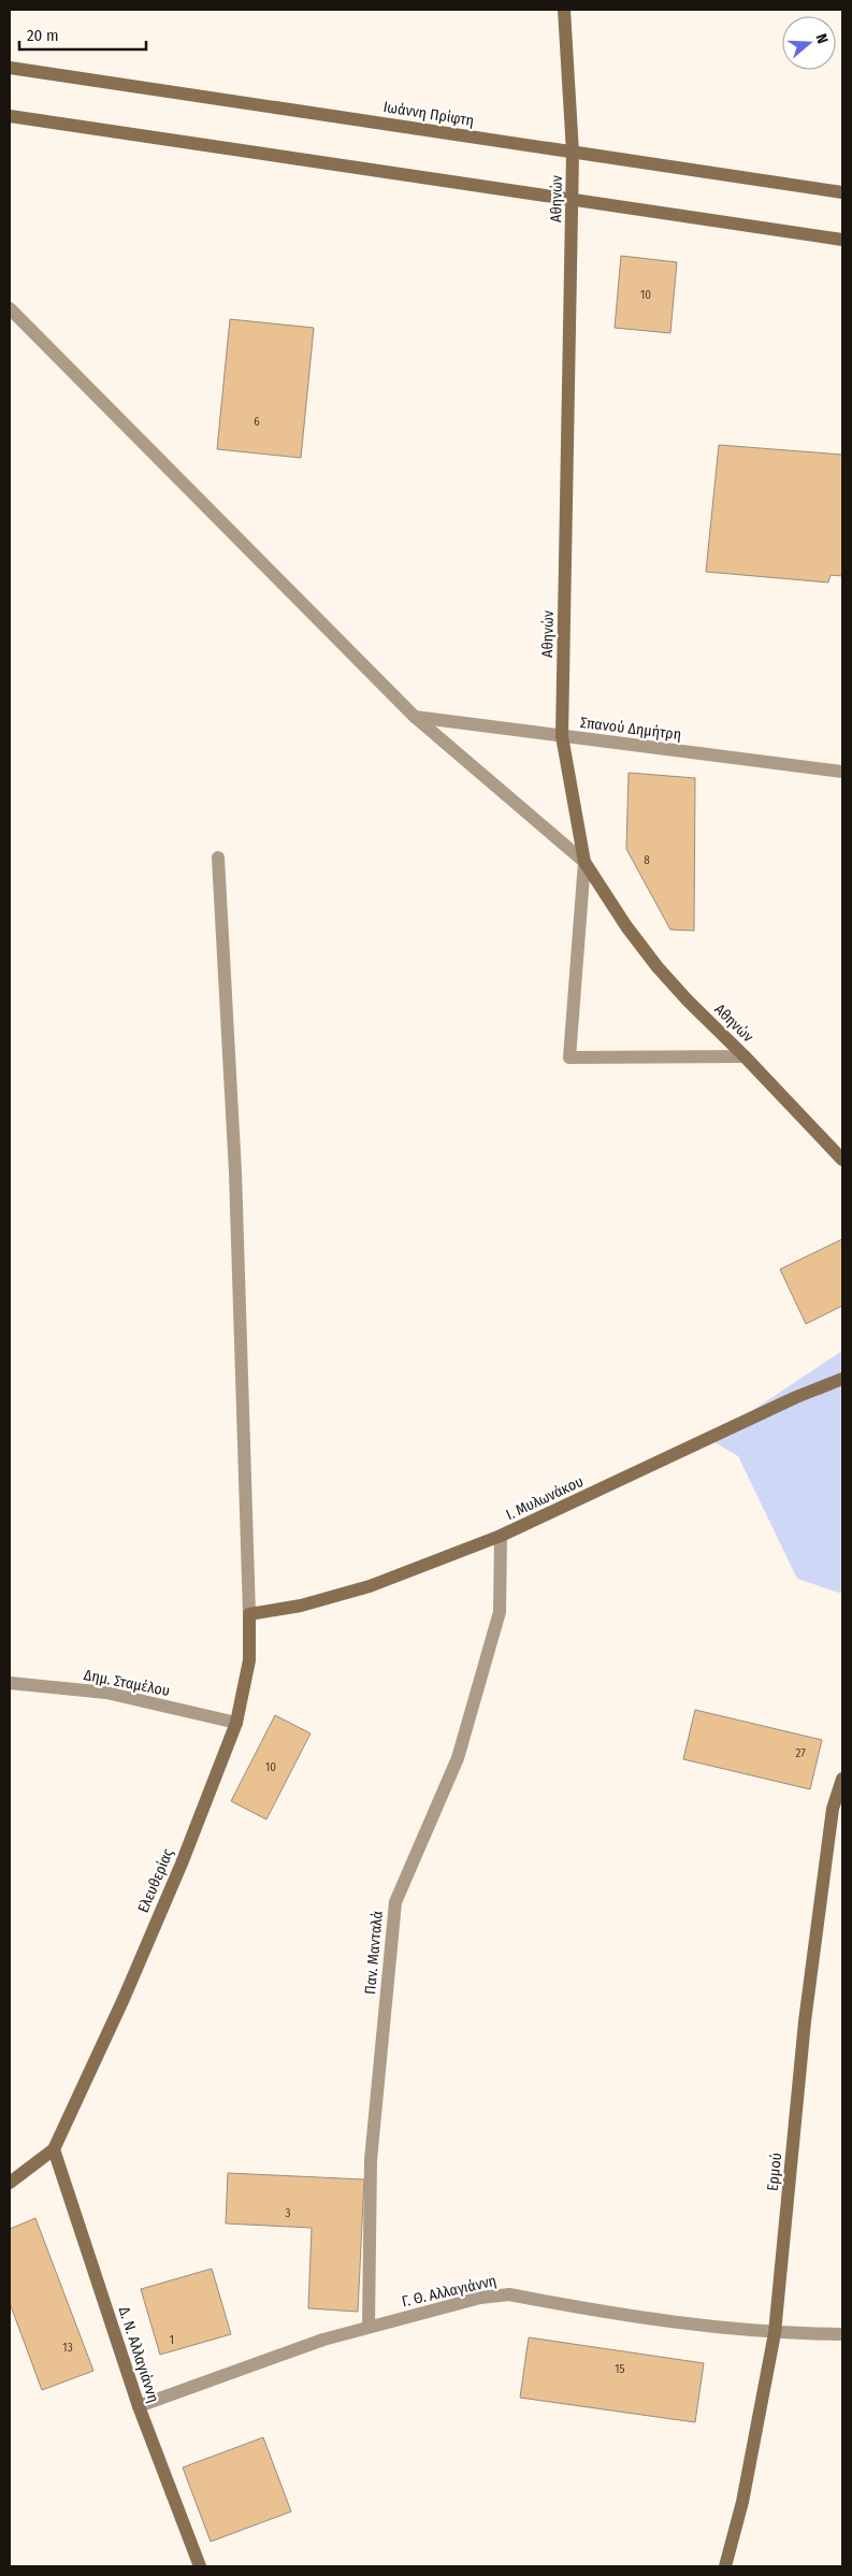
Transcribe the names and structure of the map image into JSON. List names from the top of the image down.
{
  "streets": {
    "main road": [
      "Ιωάννη Πρίφτη",
      "Αθηνών",
      "Ι. Μυλωνάκου",
      "Ελευθερίας",
      "Ερμού",
      "Δ. Ν. Αλλαγιάννη"
    ],
    "street": [
      "Σπανού Δημήτρη",
      "Δημ. Σταμέλου",
      "Παν. Μανταλά",
      "Γ. Θ. Αλλαγιάννη"
    ]
  },
  "crossings": [
    ["Ιωάννη Πρίφτη", "Αθηνών"],
    ["Αθηνών", "Σπανού Δημήτρη"],
    ["Ι. Μυλωνάκου", "Ελευθερίας"],
    ["Ι. Μυλωνάκου", "Παν. Μανταλά"],
    ["Δημ. Σταμέλου", "Ελευθερίας"],
    ["Ελευθερίας", "Δ. Ν. Αλλαγιάννη"],
    ["Παν. Μανταλά", "Γ. Θ. Αλλαγιάννη"],
    ["Ερμού", "Γ. Θ. Αλλαγιάννη"],
    ["Γ. Θ. Αλλαγιάννη", "Δ. Ν. Αλλαγιάννη"]
  ],
  "house_numbers": [
    "10",
    "6",
    "8",
    "27",
    "10",
    "3",
    "1",
    "13",
    "15"
  ],
  "scale_bar": "20 m",
  "north": "right"
}
